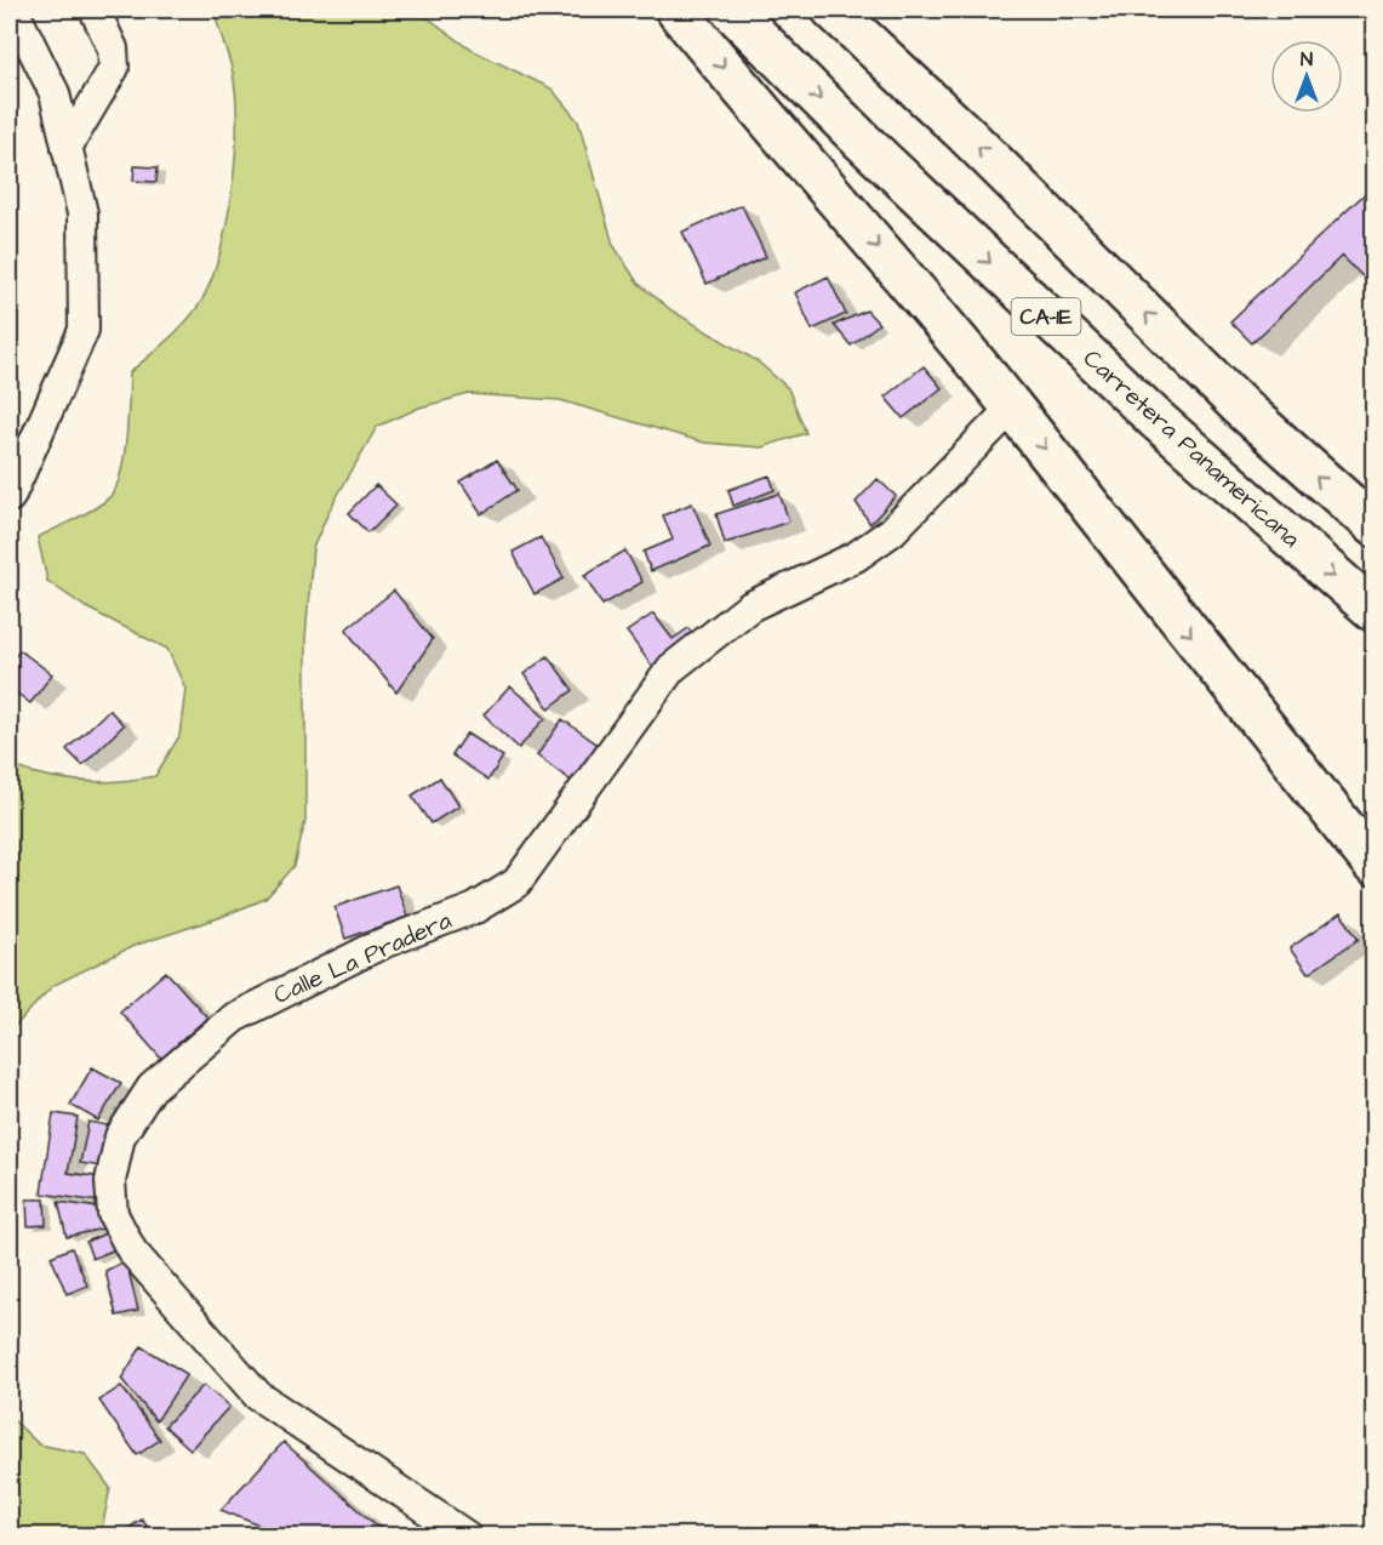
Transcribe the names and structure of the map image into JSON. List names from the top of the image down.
{
  "streets": {
    "main road": ["CA-1E", "Carretera Panamericana"],
    "street": ["Calle La Pradera"]
  },
  "north": "top"
}
